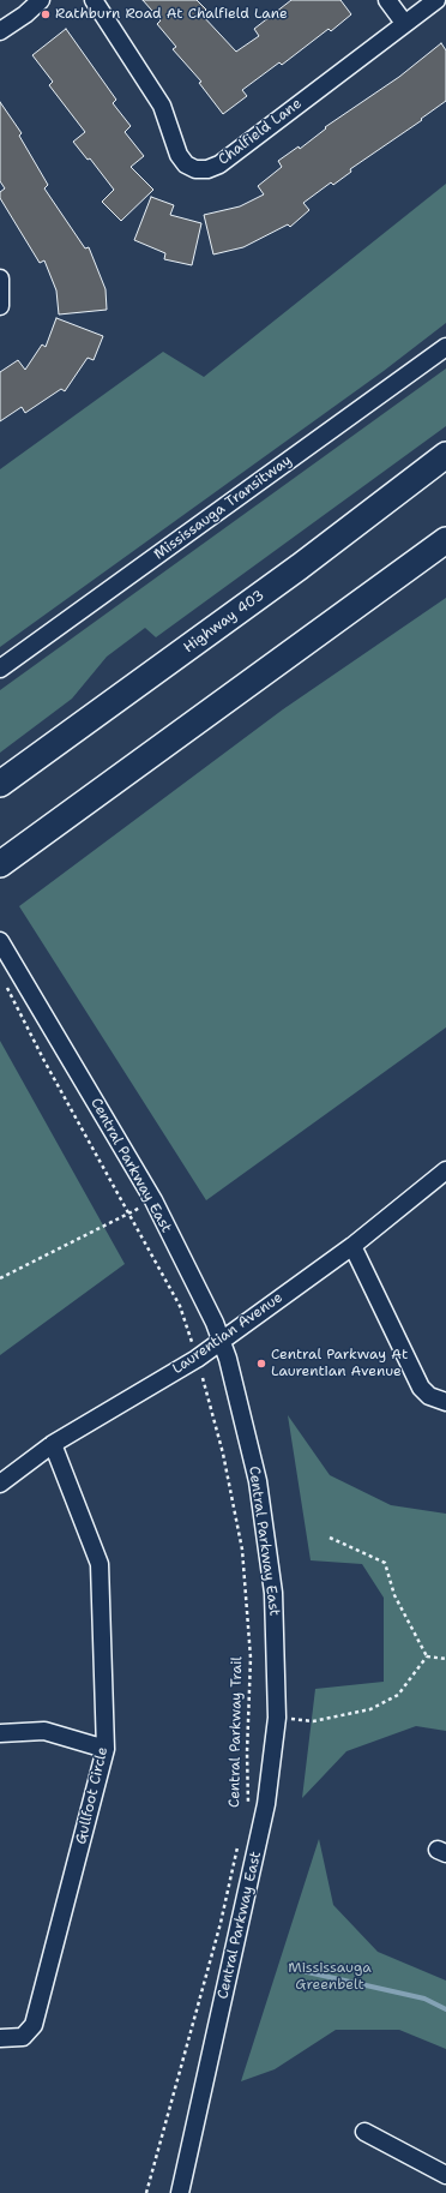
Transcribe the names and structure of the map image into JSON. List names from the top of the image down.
{
  "streets": {
    "highway": ["Highway 403"],
    "street": [
      "Chalfield Lane",
      "Mississauga Transitway",
      "Central Parkway East",
      "Laurentian Avenue",
      "Gullfoot Circle"
    ],
    "path": ["Central Parkway Trail"]
  },
  "crossings": [
    ["Central Parkway East", "Laurentian Avenue"],
    ["Laurentian Avenue", "Gullfoot Circle"]
  ],
  "parks": ["Mississauga Greenbelt"],
  "places": ["Rathburn Road At Chalfield Lane", "Central Parkway At Laurentian Avenue"]
}
